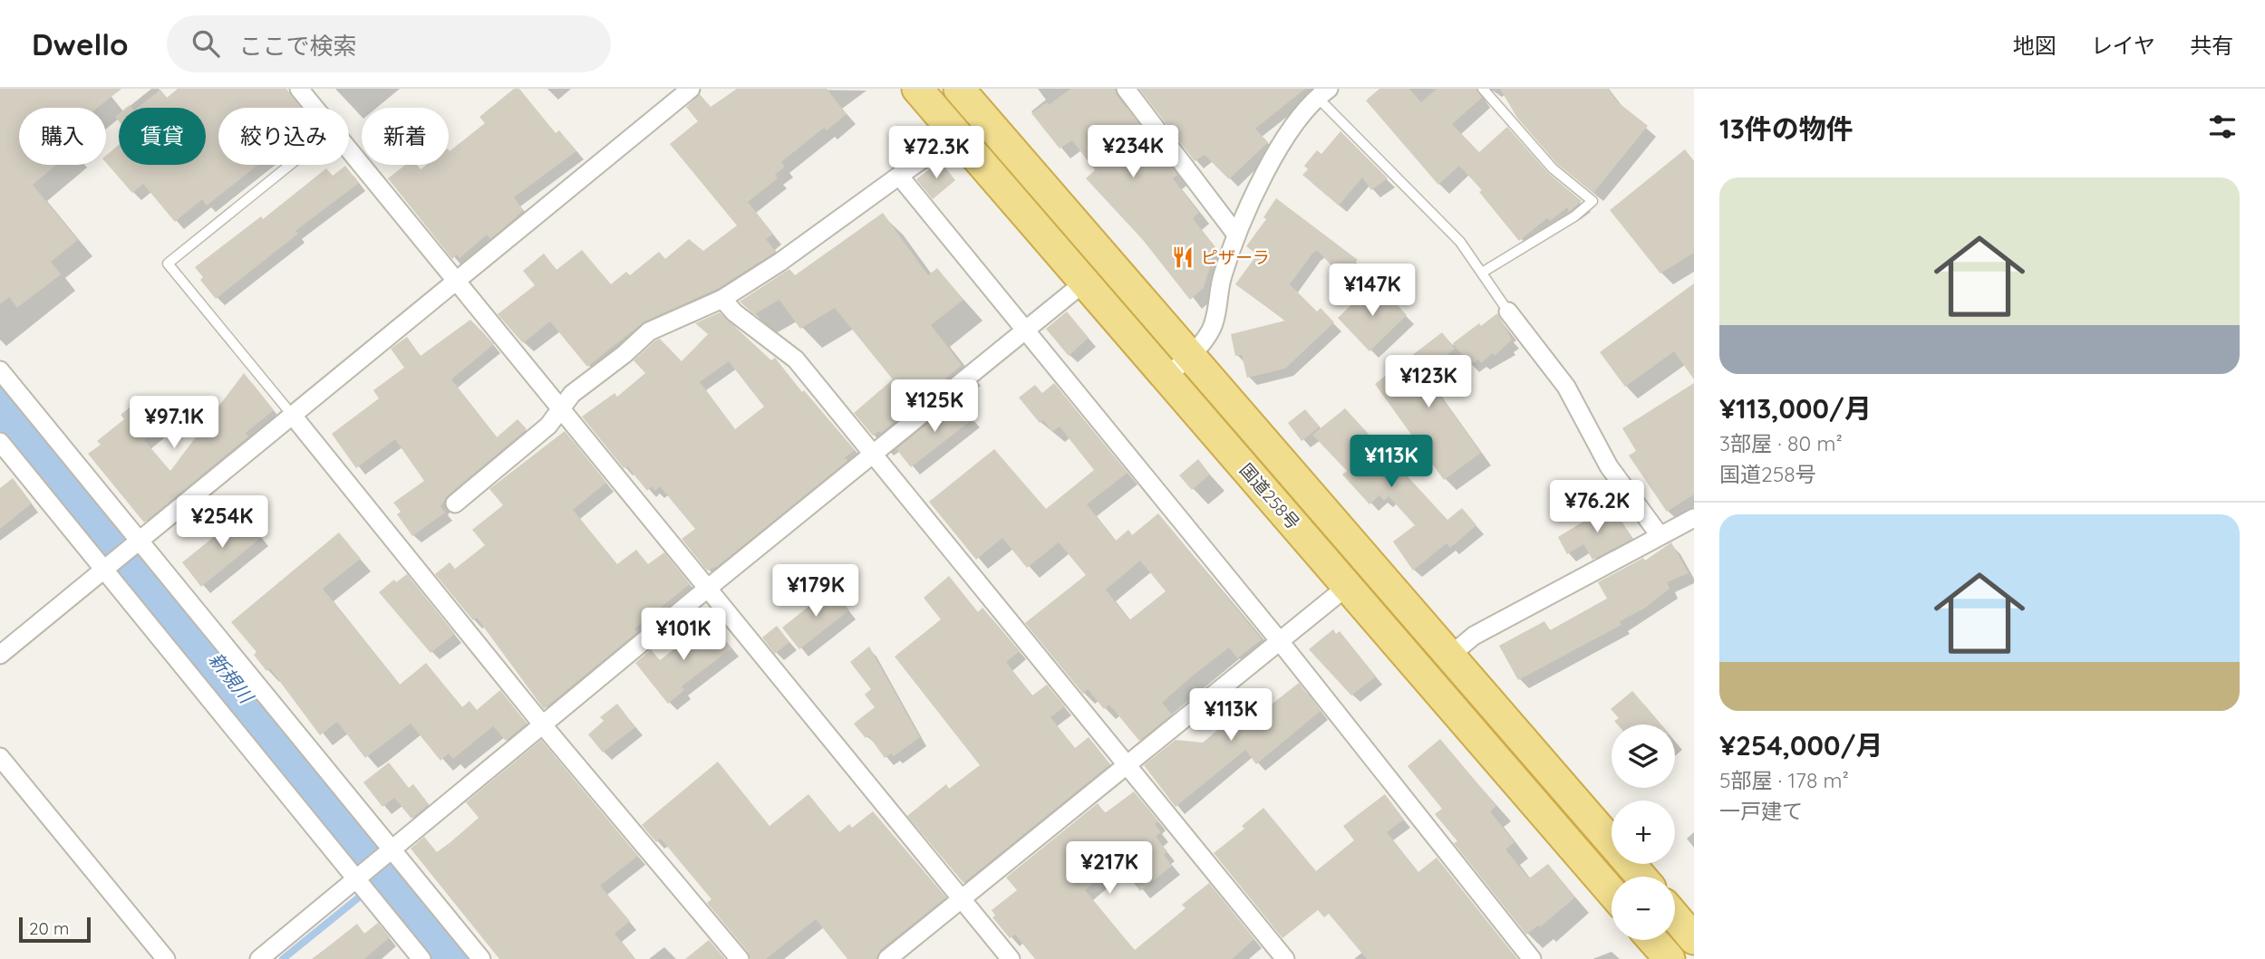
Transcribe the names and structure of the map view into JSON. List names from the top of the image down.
{
  "streets": {
    "highway": ["国道258号"]
  },
  "water": ["新規川"],
  "places": {
    "restaurant": ["ピザーラ"]
  },
  "scale_bar": "20 m",
  "page": {
    "header": "Dwello",
    "search": "ここで検索",
    "nav": ["地図", "レイヤ", "共有"],
    "heading": "13件の物件",
    "chip": [
      "購入",
      "賃貸",
      "絞り込み",
      "新着"
    ],
    "price": [
      "¥234K",
      "¥72.3K",
      "¥147K",
      "¥123K",
      "¥125K",
      "¥97.1K",
      "¥113K",
      "¥76.2K",
      "¥254K",
      "¥179K",
      "¥101K",
      "¥113K",
      "¥217K"
    ],
    "list": [
      {
        "name": "¥113,000/月",
        "note": "3部屋 · 80 m² · 国道258号"
      },
      {
        "name": "¥254,000/月",
        "note": "5部屋 · 178 m² · 一戸建て"
      }
    ],
    "map_buttons": ["+", "−"],
    "scale": "20 m"
  }
}
